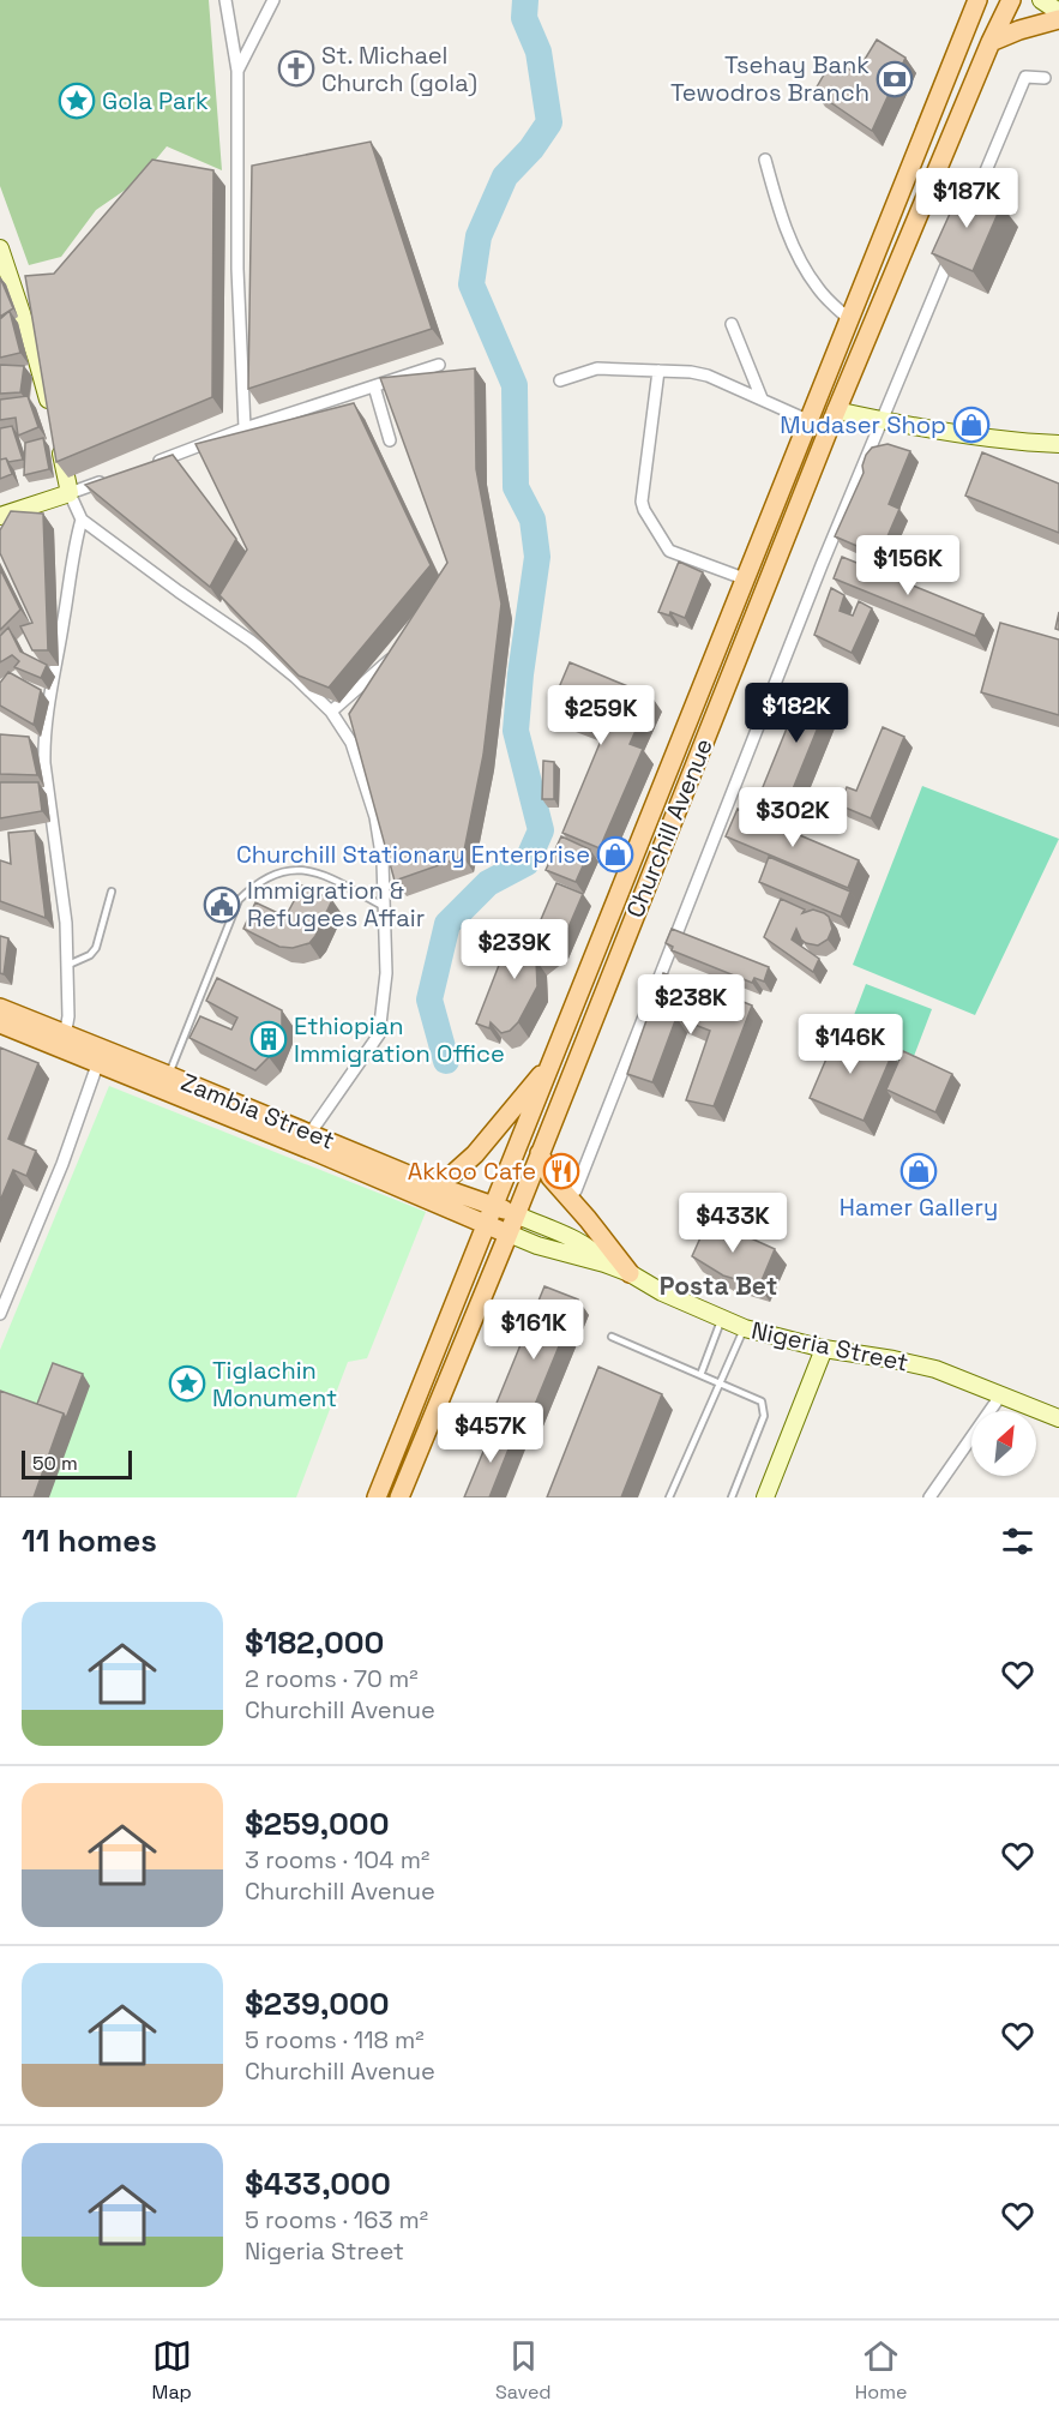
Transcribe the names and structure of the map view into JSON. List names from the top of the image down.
{
  "streets": {
    "main road": ["Churchill Avenue", "Zambia Street"],
    "street": ["Nigeria Street"]
  },
  "crossings": [
    ["Churchill Avenue", "Zambia Street"],
    ["Churchill Avenue", "Nigeria Street"],
    ["Zambia Street", "Nigeria Street"]
  ],
  "districts": ["Posta Bet"],
  "places": {
    "church": ["St. Michael Church (gola)"],
    "bank": ["Tsehay Bank Tewodros Branch"],
    "place": ["Gola Park", "Tiglachin Monument"],
    "shop": ["Mudaser Shop", "Churchill Stationary Enterprise", "Hamer Gallery"],
    "public building": ["Immigration & Refugees Affair"],
    "building": ["Ethiopian Immigration Office"],
    "restaurant": ["Akkoo Cafe"]
  },
  "scale_bar": "50 m",
  "north": "top right",
  "page": {
    "price": [
      "$187K",
      "$156K",
      "$182K",
      "$259K",
      "$302K",
      "$239K",
      "$238K",
      "$146K",
      "$433K",
      "$161K",
      "$457K"
    ],
    "scale": "50 m",
    "heading": "11 homes",
    "list": [
      {
        "name": "$182,000",
        "note": "2 rooms · 70 m² · Churchill Avenue"
      },
      {
        "name": "$259,000",
        "note": "3 rooms · 104 m² · Churchill Avenue"
      },
      {
        "name": "$239,000",
        "note": "5 rooms · 118 m² · Churchill Avenue"
      },
      {
        "name": "$433,000",
        "note": "5 rooms · 163 m² · Nigeria Street"
      }
    ],
    "tabs": ["Map", "Saved", "Home"]
  }
}
